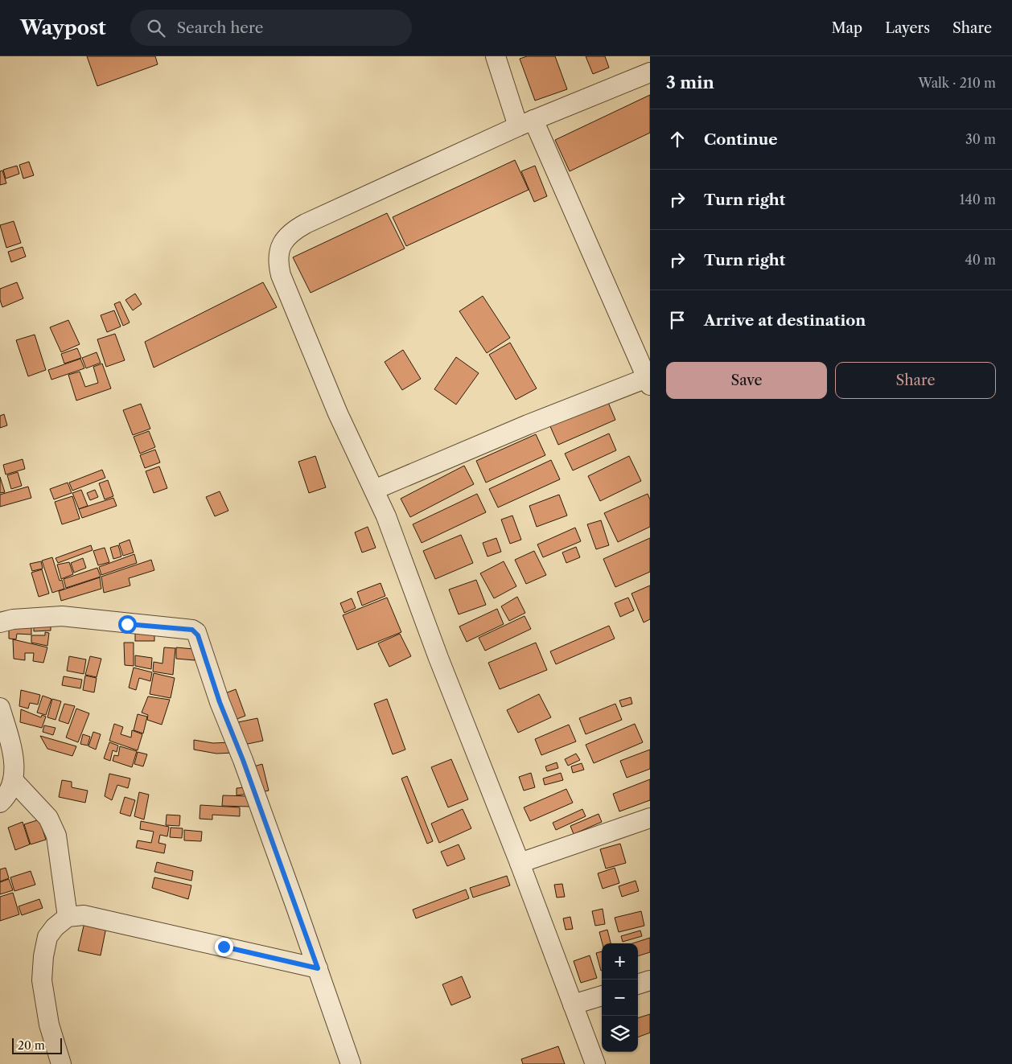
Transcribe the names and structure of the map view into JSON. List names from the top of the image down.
{
  "scale_bar": "20 m",
  "page": {
    "header": "Waypost",
    "search": "Search here",
    "nav": ["Map", "Layers", "Share"],
    "heading": ["3 min", "Walk · 210 m"],
    "list": [
      ["Continue", "30 m"],
      ["Turn right", "140 m"],
      ["Turn right", "40 m"],
      "Arrive at destination"
    ],
    "buttons": ["Save", "Share"],
    "map_buttons": ["+", "−"],
    "scale": "20 m"
  }
}
